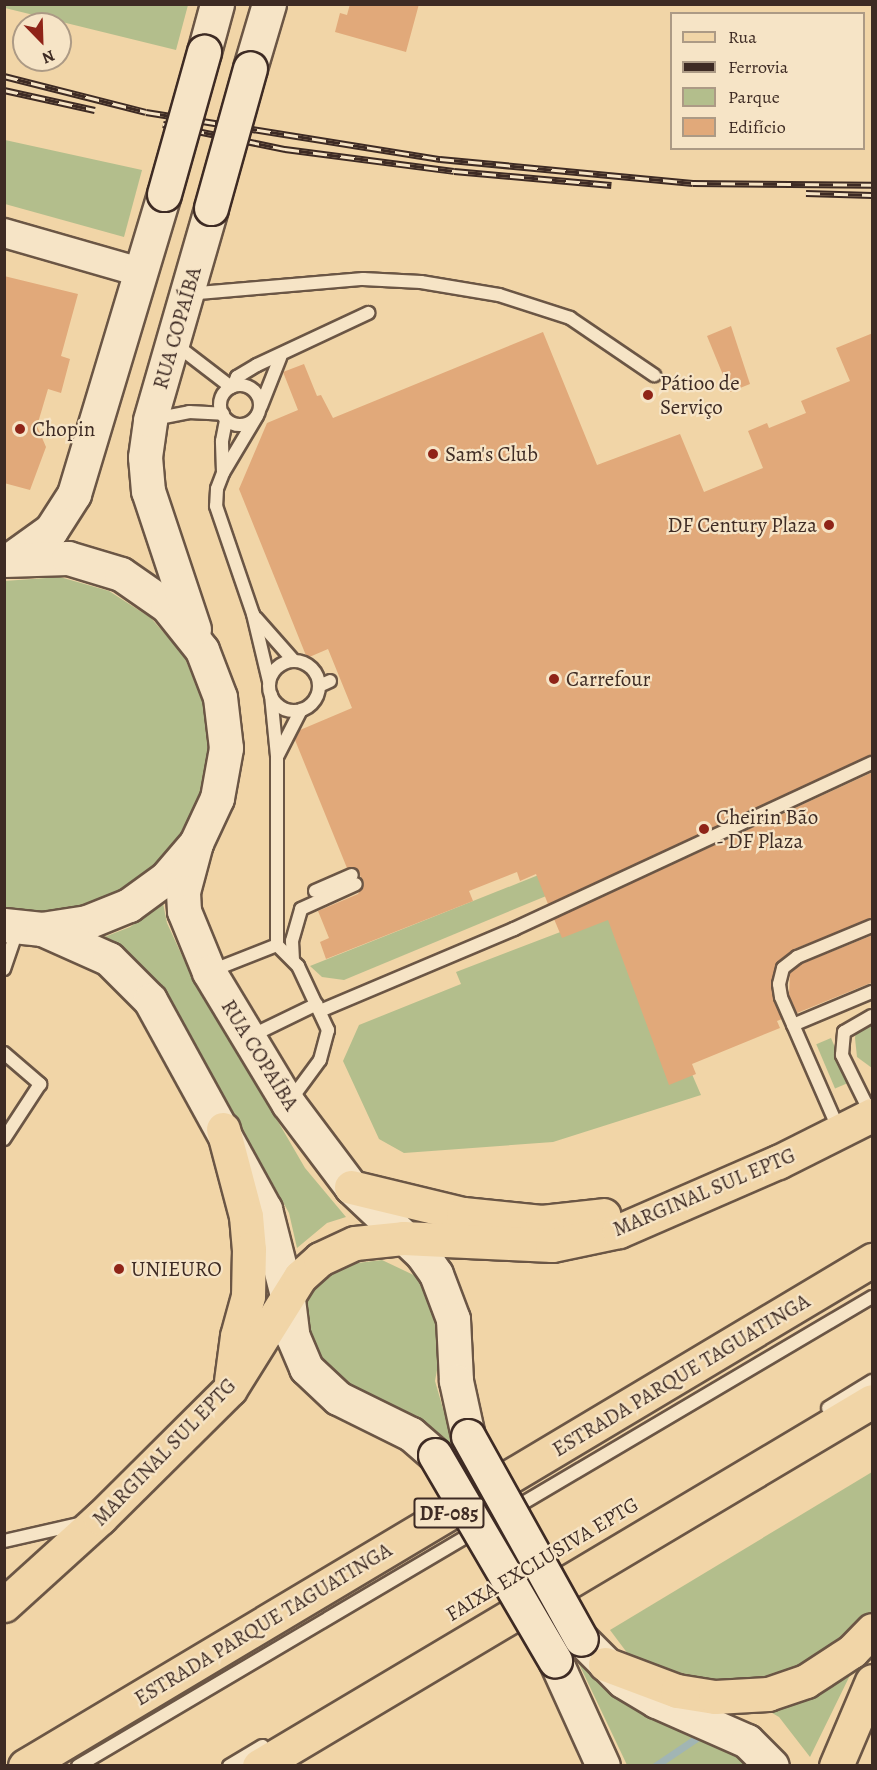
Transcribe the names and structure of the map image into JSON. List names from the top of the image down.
{
  "streets": {
    "main road": [
      "RUA COPAÍBA",
      "MARGINAL SUL EPTG",
      "ESTRADA PARQUE TAGUATINGA",
      "DF-085"
    ],
    "lane": ["FAIXA EXCLUSIVA EPTG"]
  },
  "crossings": [
    ["RUA COPAÍBA", "MARGINAL SUL EPTG"]
  ],
  "places": [
    "Pátioo de Serviço",
    "Chopin",
    "Sam's Club",
    "DF Century Plaza",
    "Carrefour",
    "Cheirin Bão - DF Plaza",
    "UNIEURO"
  ],
  "legend": [
    "Rua",
    "Ferrovia",
    "Parque",
    "Edifício"
  ],
  "north": "bottom right"
}
